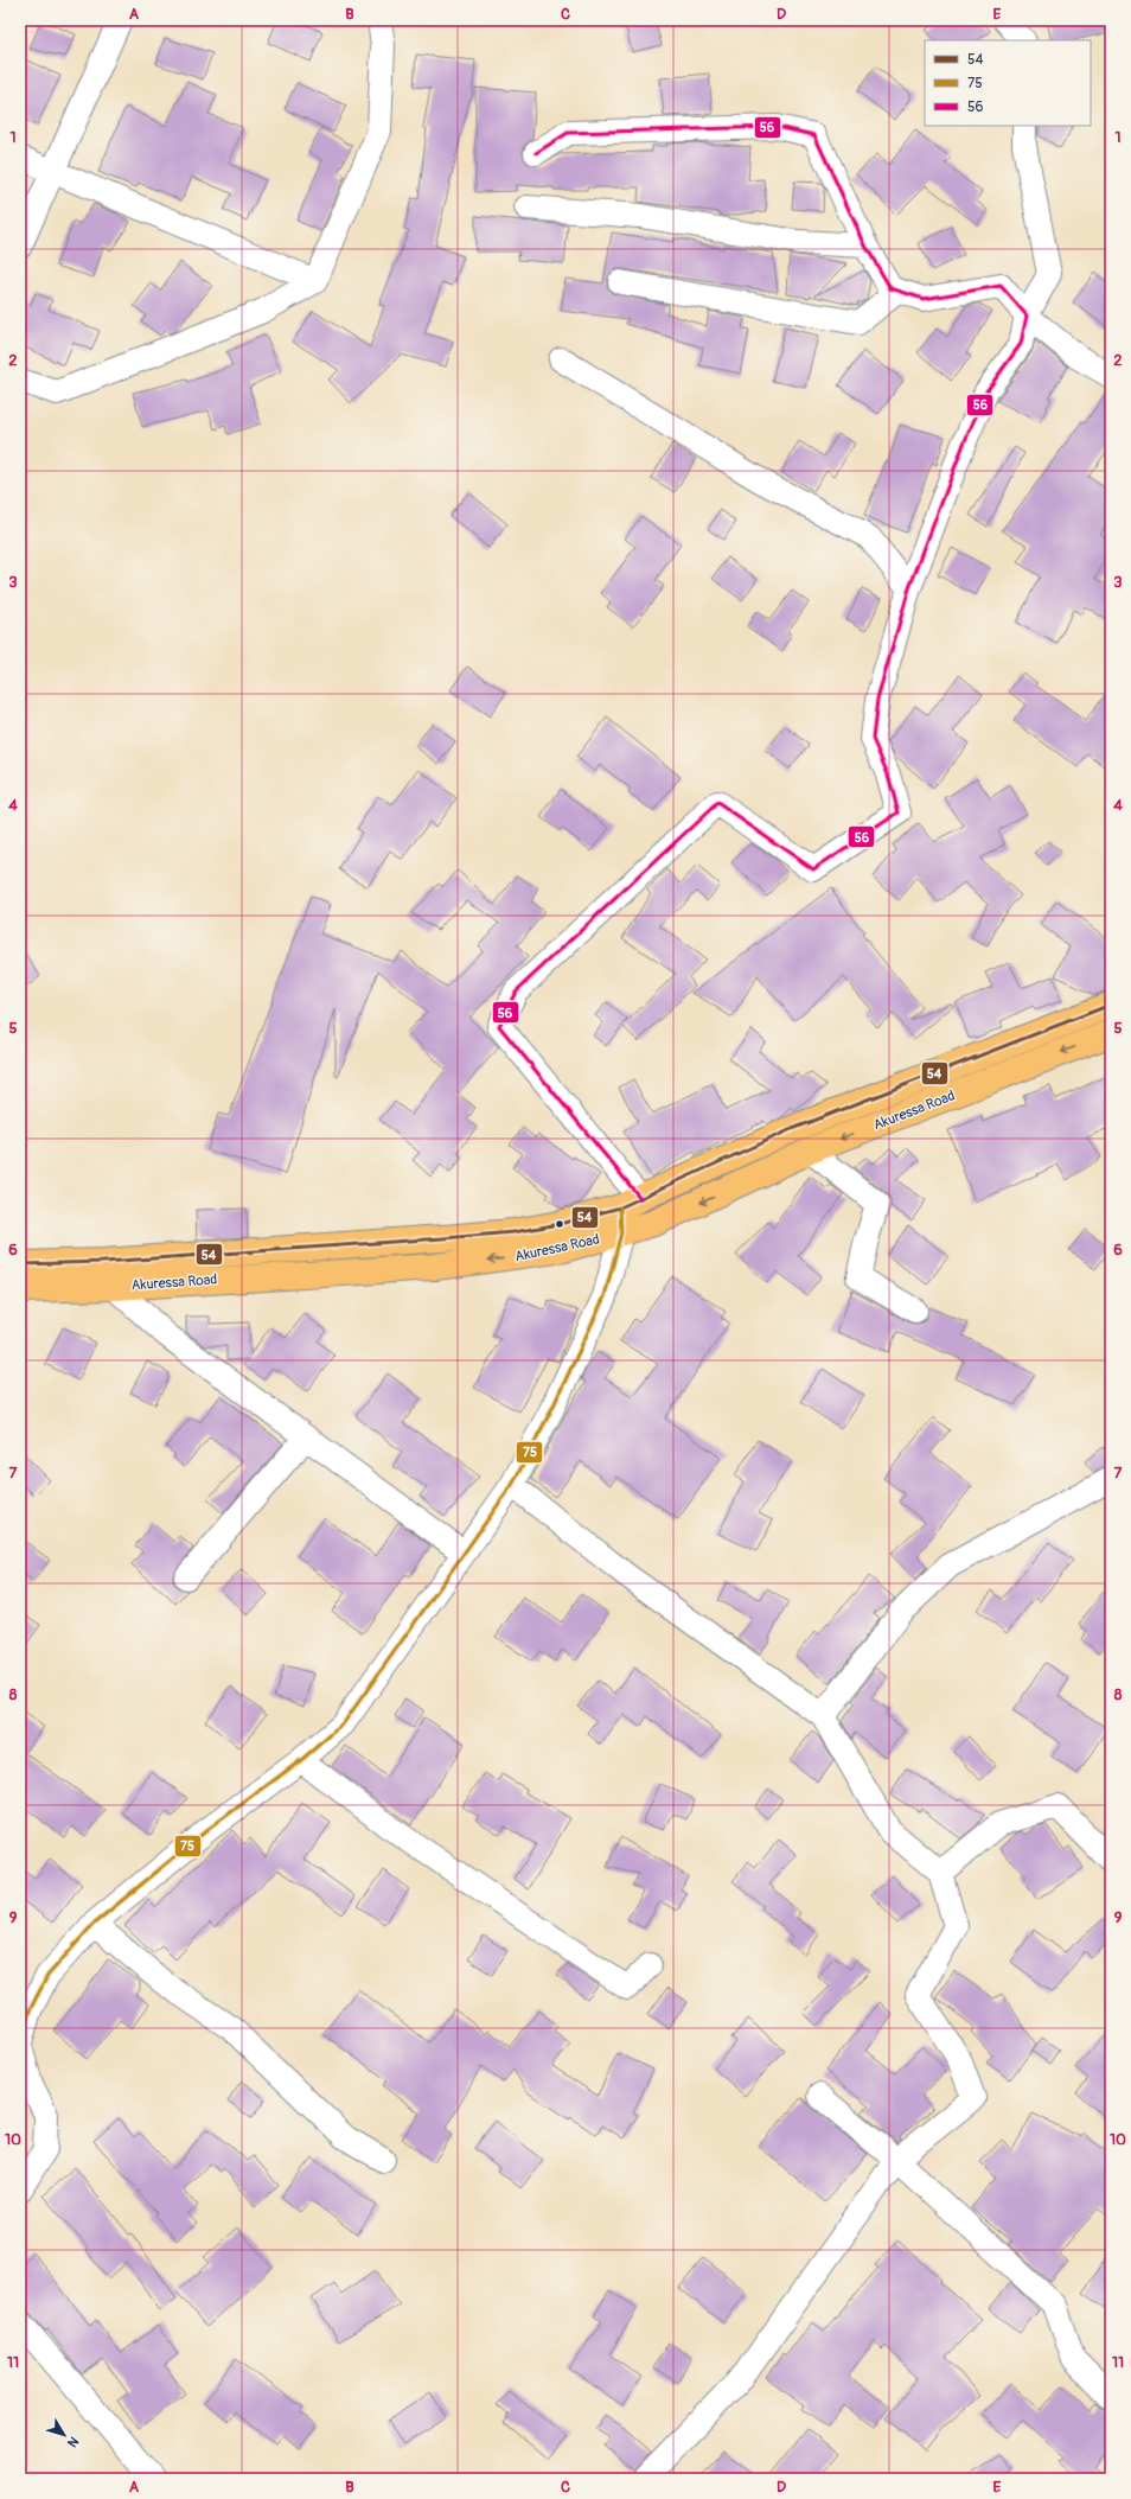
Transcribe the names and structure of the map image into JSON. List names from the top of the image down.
{
  "streets": {
    "highway": ["Akuressa Road"]
  },
  "lines": ["transit line 56", "transit line 54", "transit line 75"],
  "legend": ["54", "75", "56"],
  "north": "bottom right",
  "grid": {
    "columns": [
      "A",
      "B",
      "C",
      "D",
      "E"
    ],
    "rows": [
      "1",
      "2",
      "3",
      "4",
      "5",
      "6",
      "7",
      "8",
      "9",
      "10",
      "11"
    ]
  }
}
